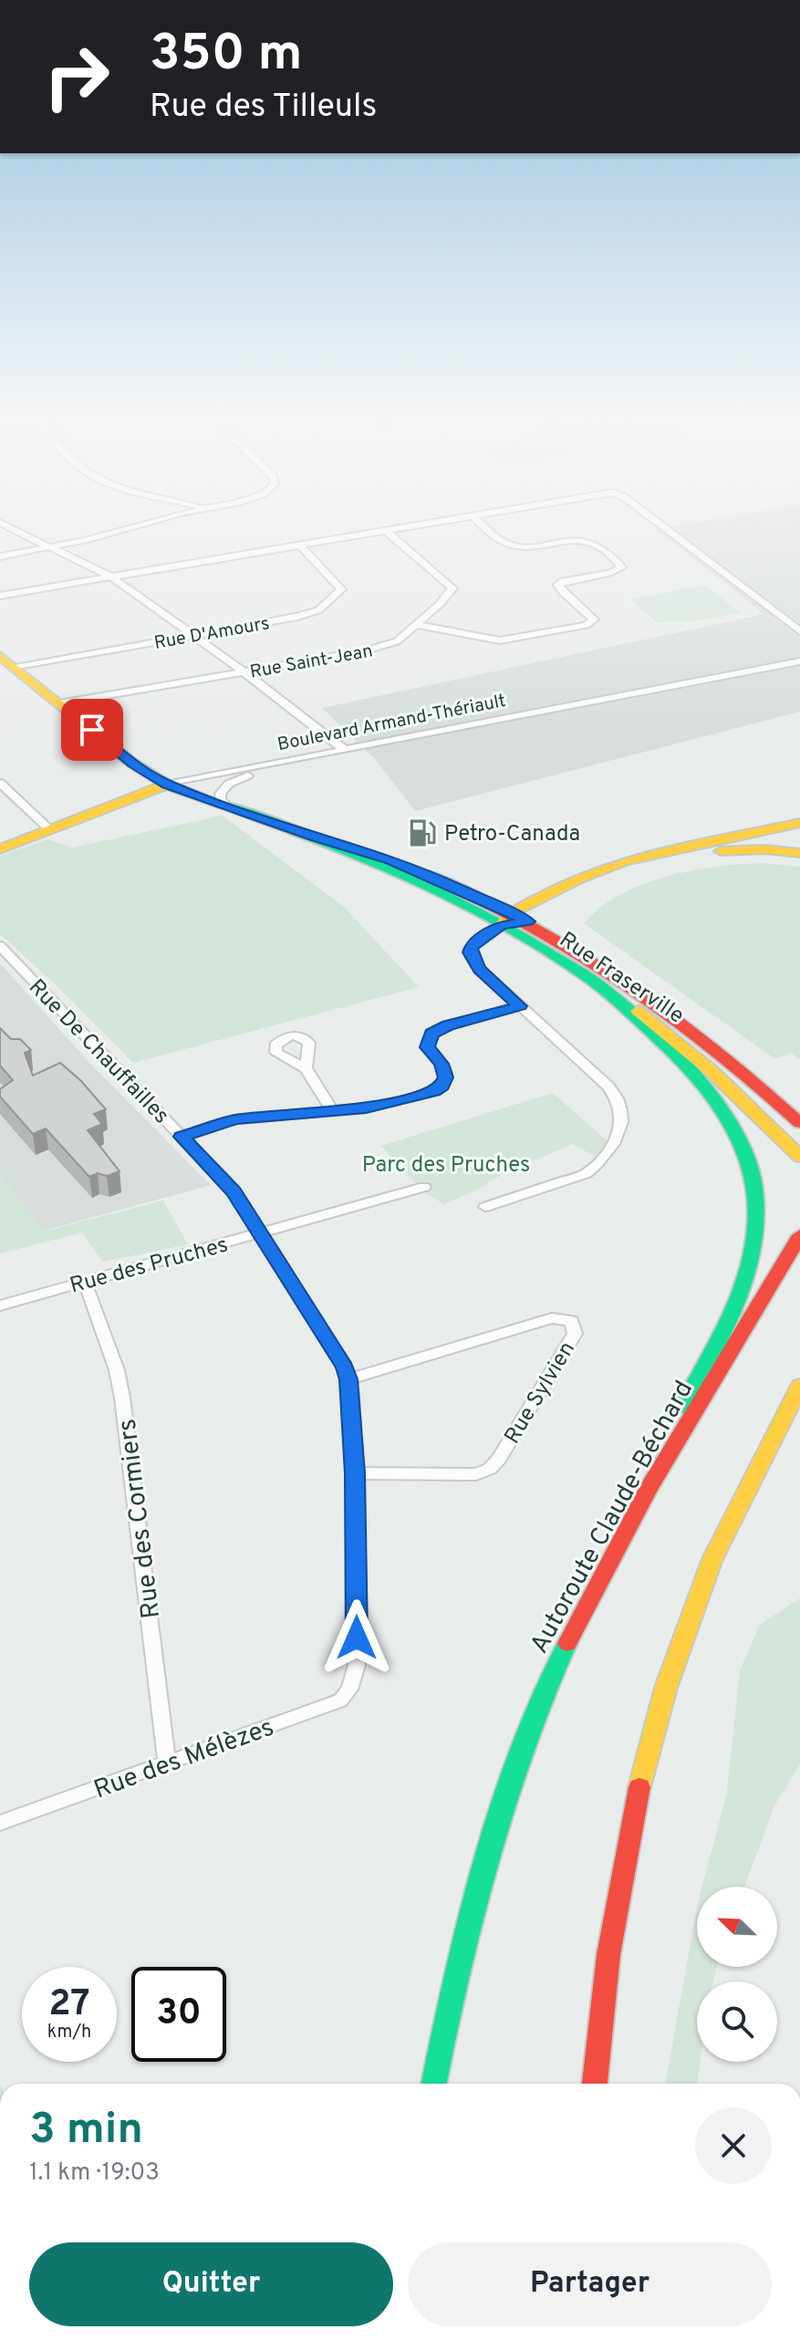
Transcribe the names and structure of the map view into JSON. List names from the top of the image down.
{
  "streets": {
    "main road": ["Boulevard Armand-Thériault", "Rue Fraserville", "Autoroute Claude-Béchard"],
    "street": [
      "Rue D'Amours",
      "Rue Saint-Jean",
      "Rue De Chauffailles",
      "Rue des Pruches",
      "Rue Sylvien",
      "Rue des Cormiers",
      "Rue des Mélèzes"
    ]
  },
  "crossings": [
    ["Rue D'Amours", "Rue Fraserville"],
    ["Rue Saint-Jean", "Rue Fraserville"],
    ["Boulevard Armand-Thériault", "Rue Fraserville"],
    ["Rue De Chauffailles", "Rue des Pruches"],
    ["Rue De Chauffailles", "Rue Sylvien"],
    ["Rue De Chauffailles", "Rue des Mélèzes"],
    ["Rue des Pruches", "Rue des Cormiers"],
    ["Rue des Cormiers", "Rue des Mélèzes"]
  ],
  "parks": ["Parc des Pruches"],
  "places": {
    "fuel station": ["Petro-Canada"]
  },
  "north": "top left",
  "page": {
    "turn": ["350 m", "Rue des Tilleuls"],
    "speed": "27 km/h",
    "limit": "30",
    "heading": ["3 min", "1.1 km · 19:03"],
    "buttons": ["Quitter", "Partager"]
  }
}
